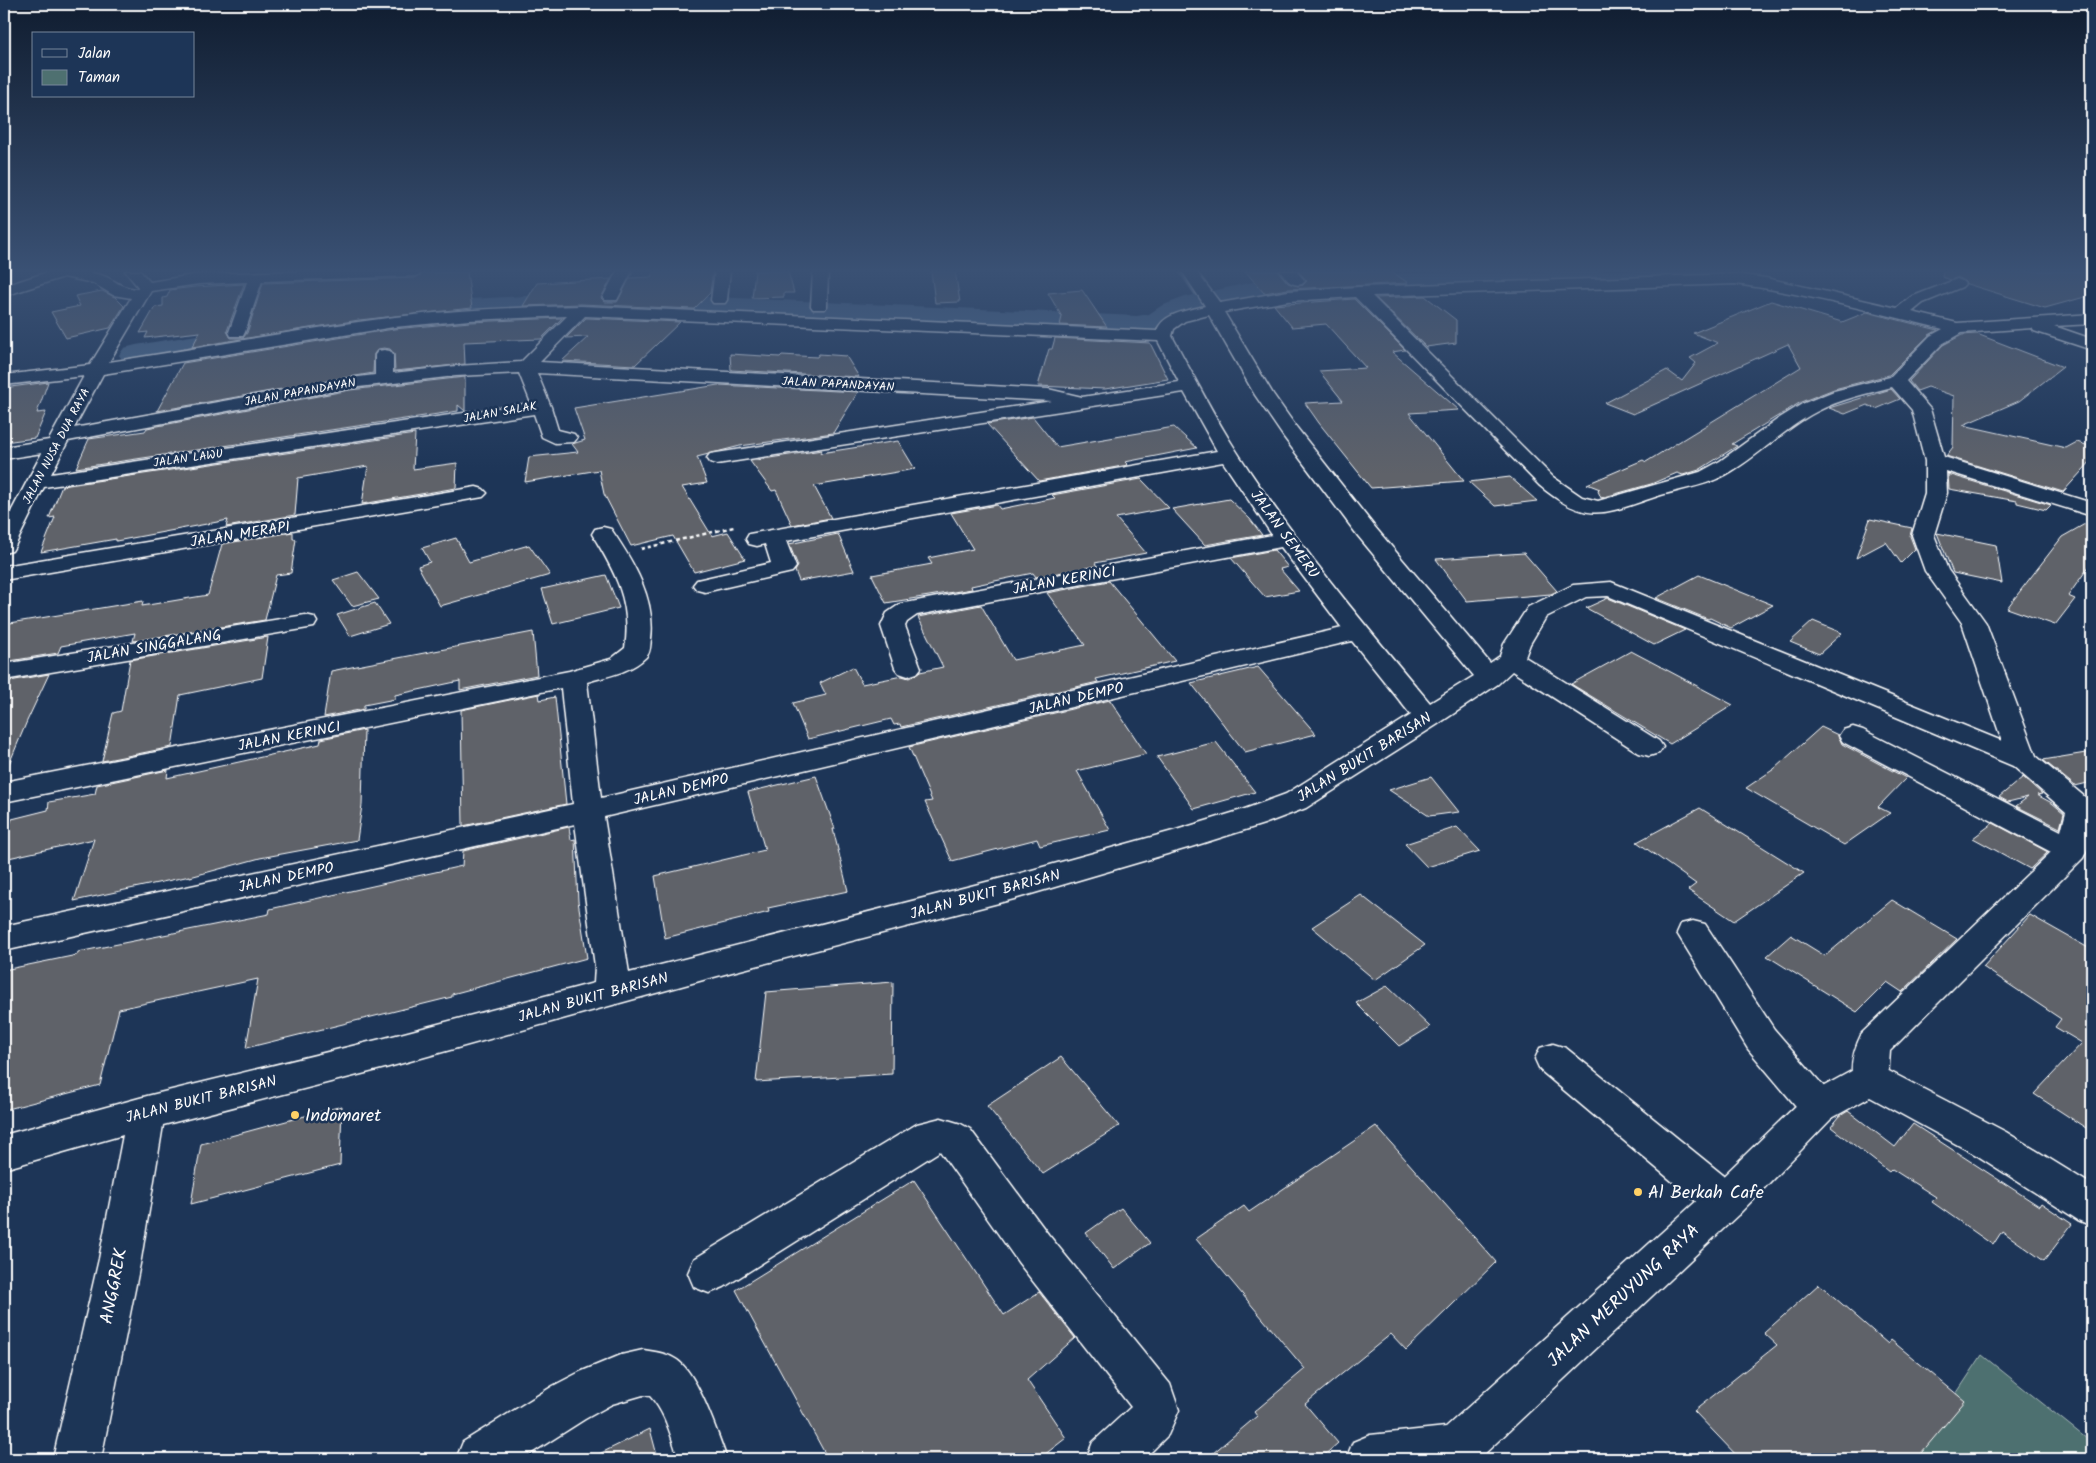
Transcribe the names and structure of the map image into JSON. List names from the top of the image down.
{
  "streets": {
    "street": [
      "JALAN PAPANDAYAN",
      "JALAN SALAK",
      "JALAN NUSA DUA RAYA",
      "JALAN LAWU",
      "JALAN MERAPI",
      "JALAN SEMERU",
      "JALAN KERINCI",
      "JALAN SINGGALANG",
      "JALAN DEMPO",
      "JALAN BUKIT BARISAN",
      "ANGGREK",
      "JALAN MERUYUNG RAYA"
    ]
  },
  "crossings": [
    ["JALAN PAPANDAYAN", "JALAN SALAK"],
    ["JALAN PAPANDAYAN", "JALAN NUSA DUA RAYA"],
    ["JALAN SALAK", "JALAN LAWU"],
    ["JALAN NUSA DUA RAYA", "JALAN LAWU"],
    ["JALAN SEMERU", "JALAN KERINCI"],
    ["JALAN SEMERU", "JALAN DEMPO"],
    ["JALAN SEMERU", "JALAN BUKIT BARISAN"],
    ["JALAN BUKIT BARISAN", "ANGGREK"]
  ],
  "places": ["Indomaret", "Al Berkah Cafe"],
  "legend": ["Jalan", "Taman"]
}
